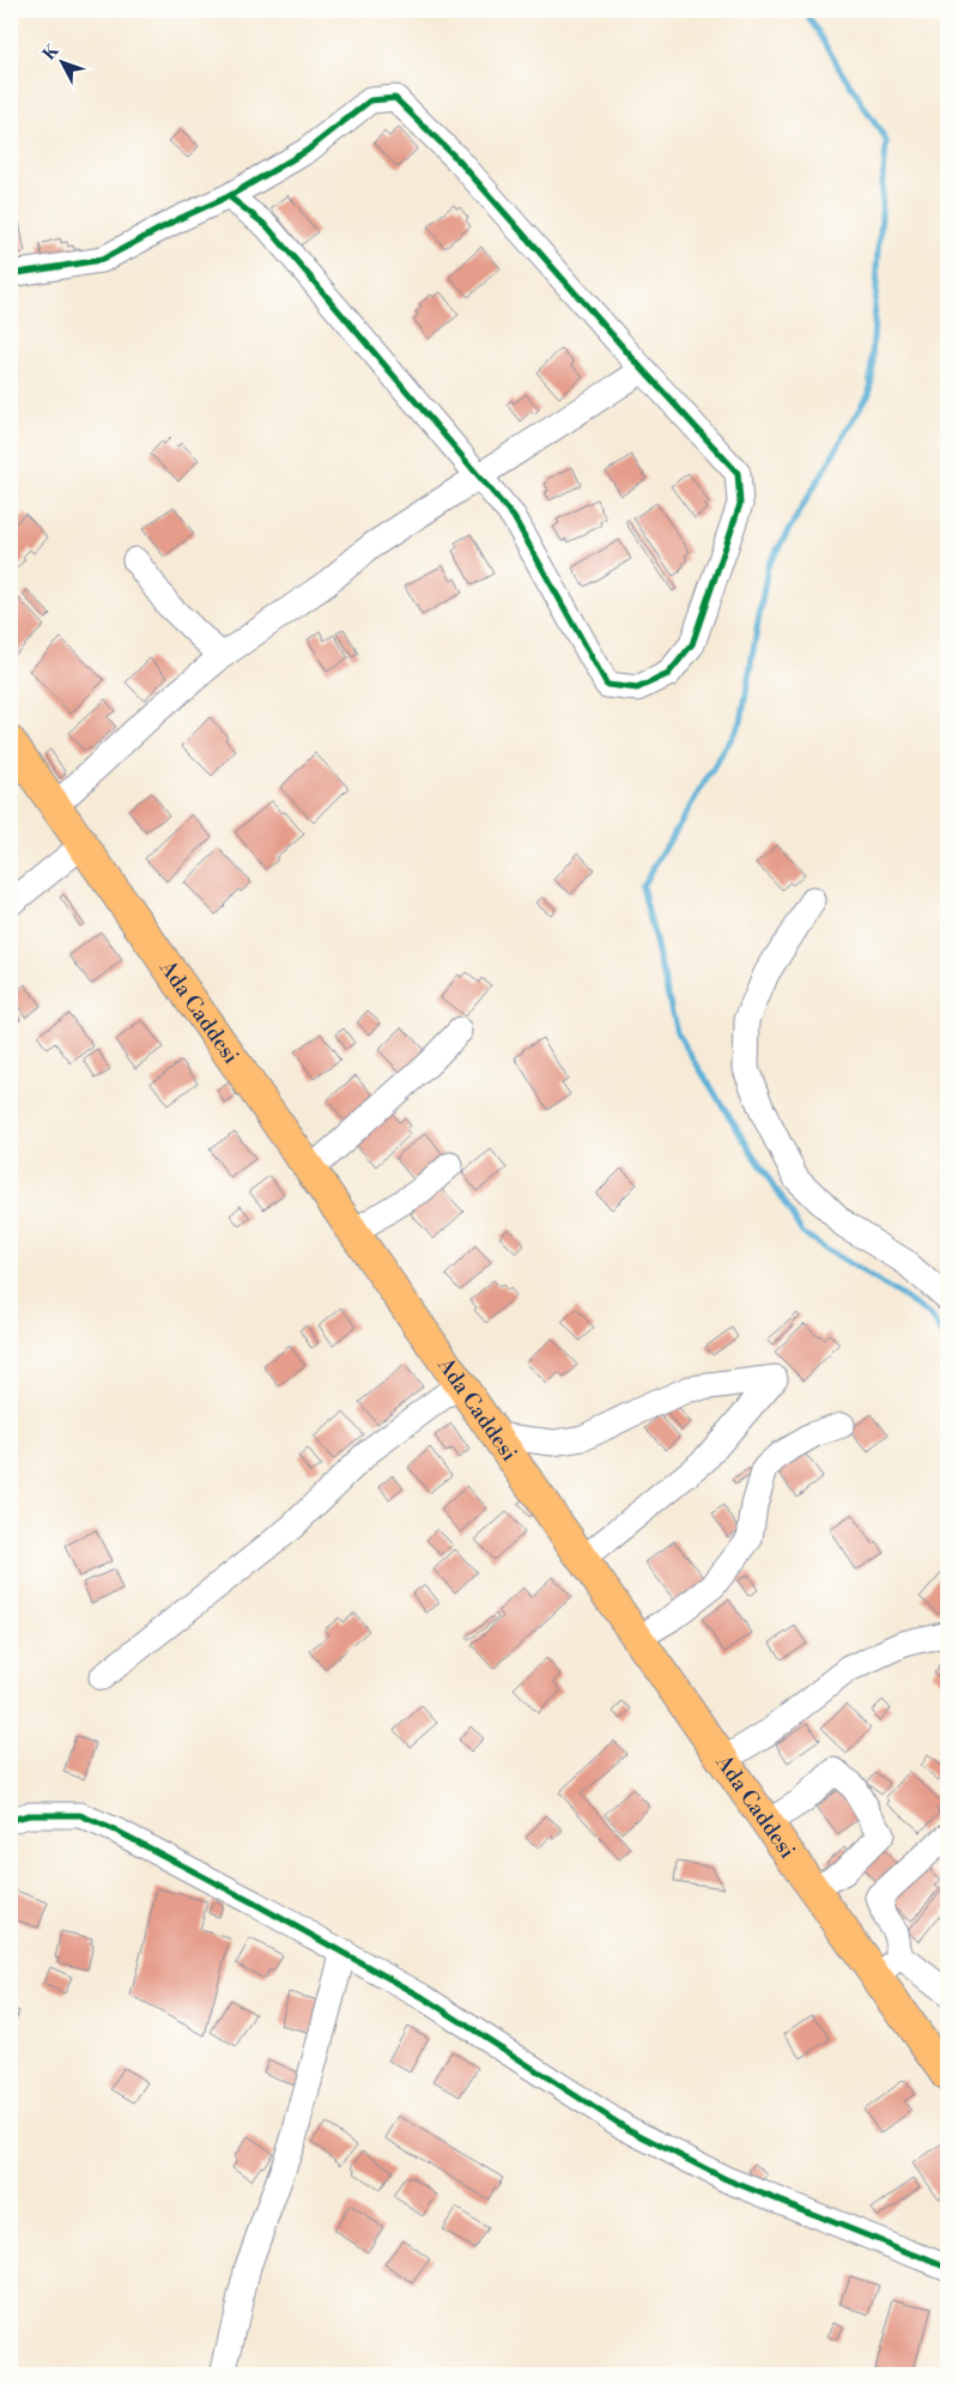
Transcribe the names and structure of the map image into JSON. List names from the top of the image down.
{
  "streets": {
    "main road": ["Ada Caddesi"]
  },
  "north": "top left"
}
